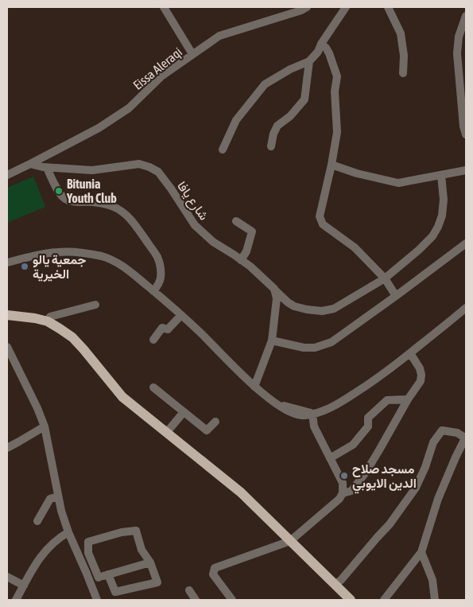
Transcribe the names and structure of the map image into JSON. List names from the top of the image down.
{
  "streets": {
    "street": ["Eissa Aleraqi", "شارع يافا"]
  },
  "crossings": [
    ["Eissa Aleraqi", "شارع يافا"]
  ],
  "places": ["Bitunia Youth Club", "جمعية يالو الخيرية", "مسجد صلاح الدين الايوبي"]
}
